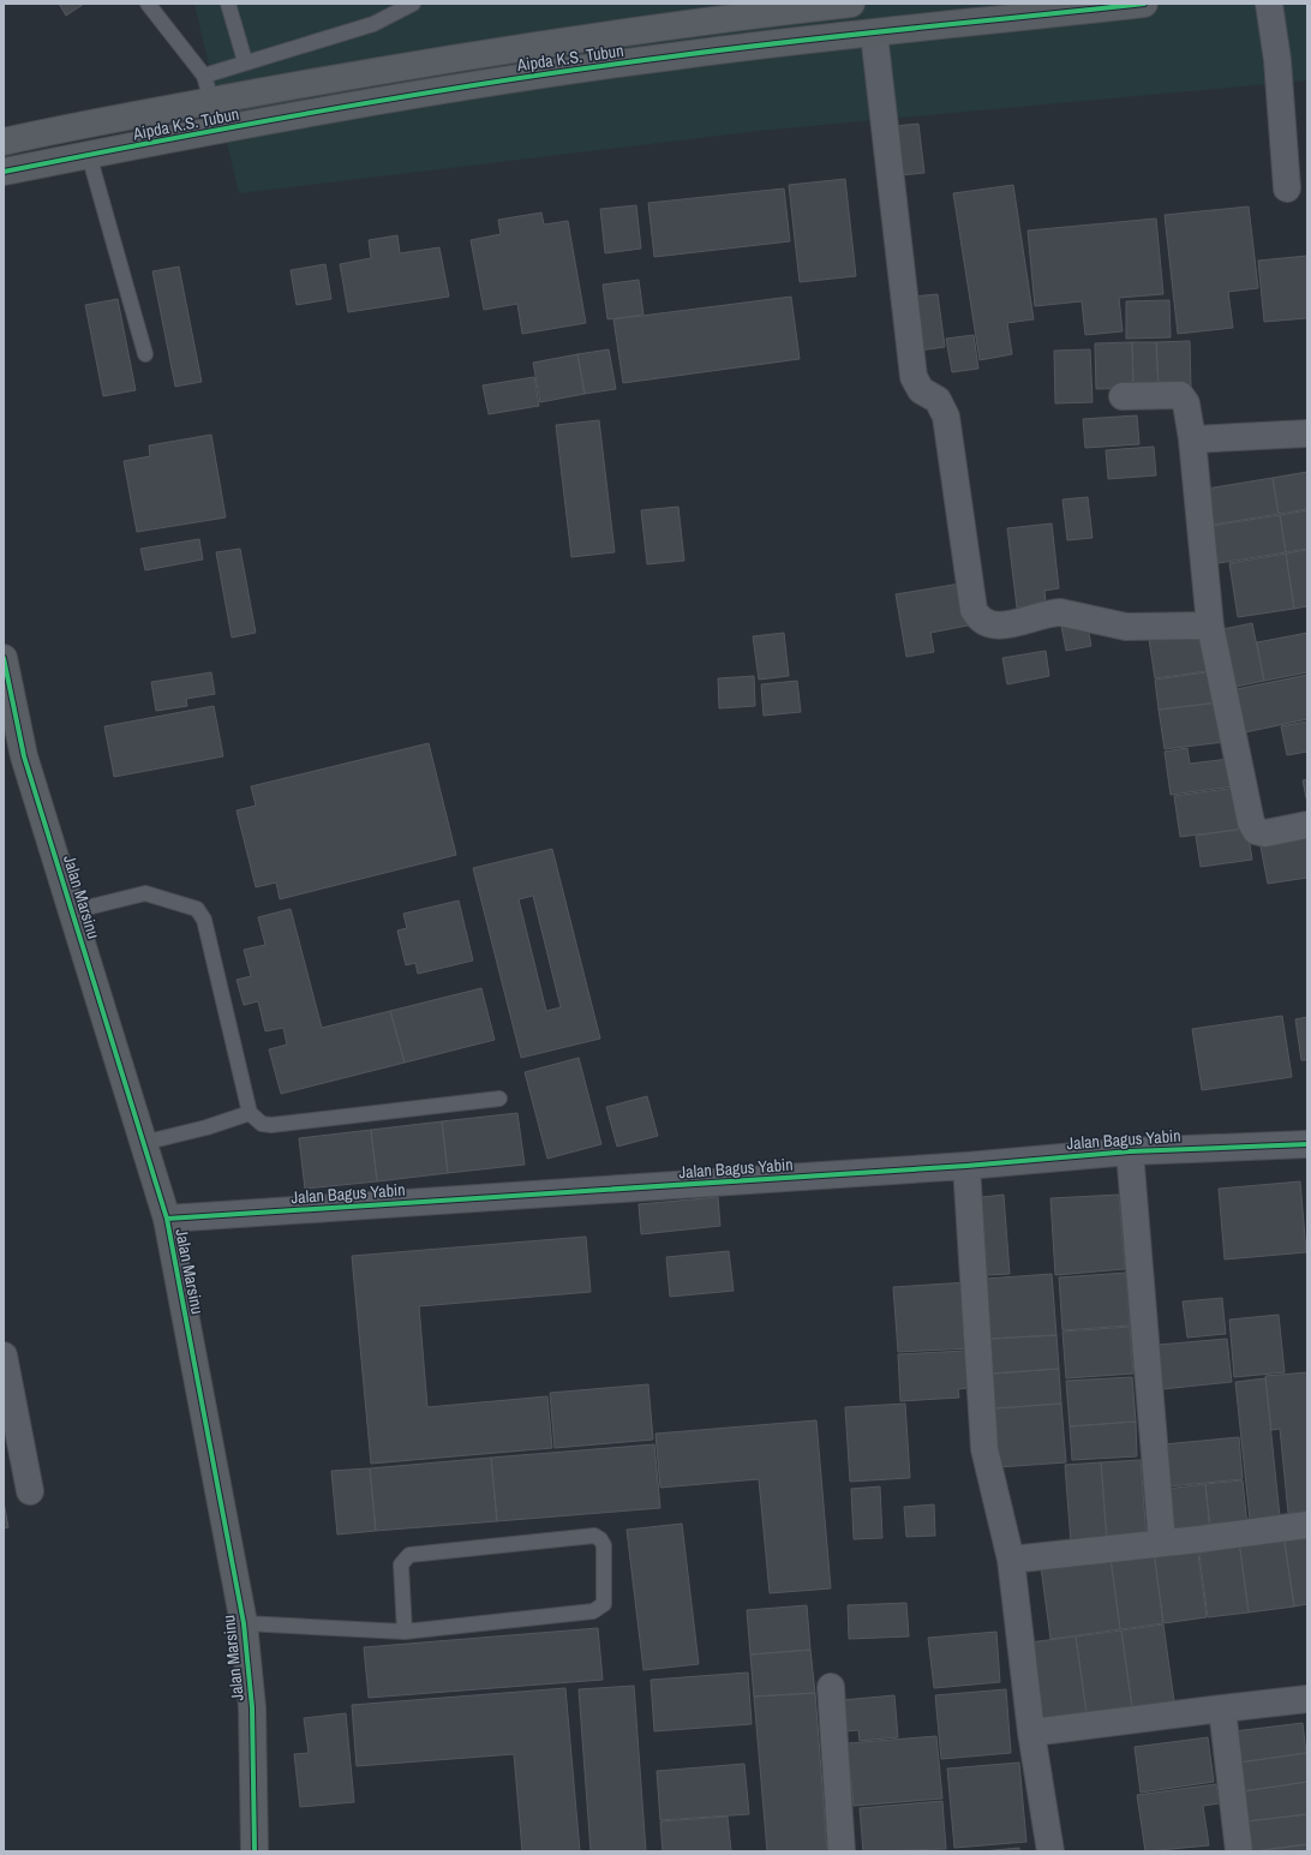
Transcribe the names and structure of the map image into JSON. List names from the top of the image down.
{
  "streets": {
    "street": ["Aipda K.S. Tubun", "Jalan Marsinu", "Jalan Bagus Yabin"]
  },
  "crossings": [
    ["Jalan Marsinu", "Jalan Bagus Yabin"]
  ]
}
